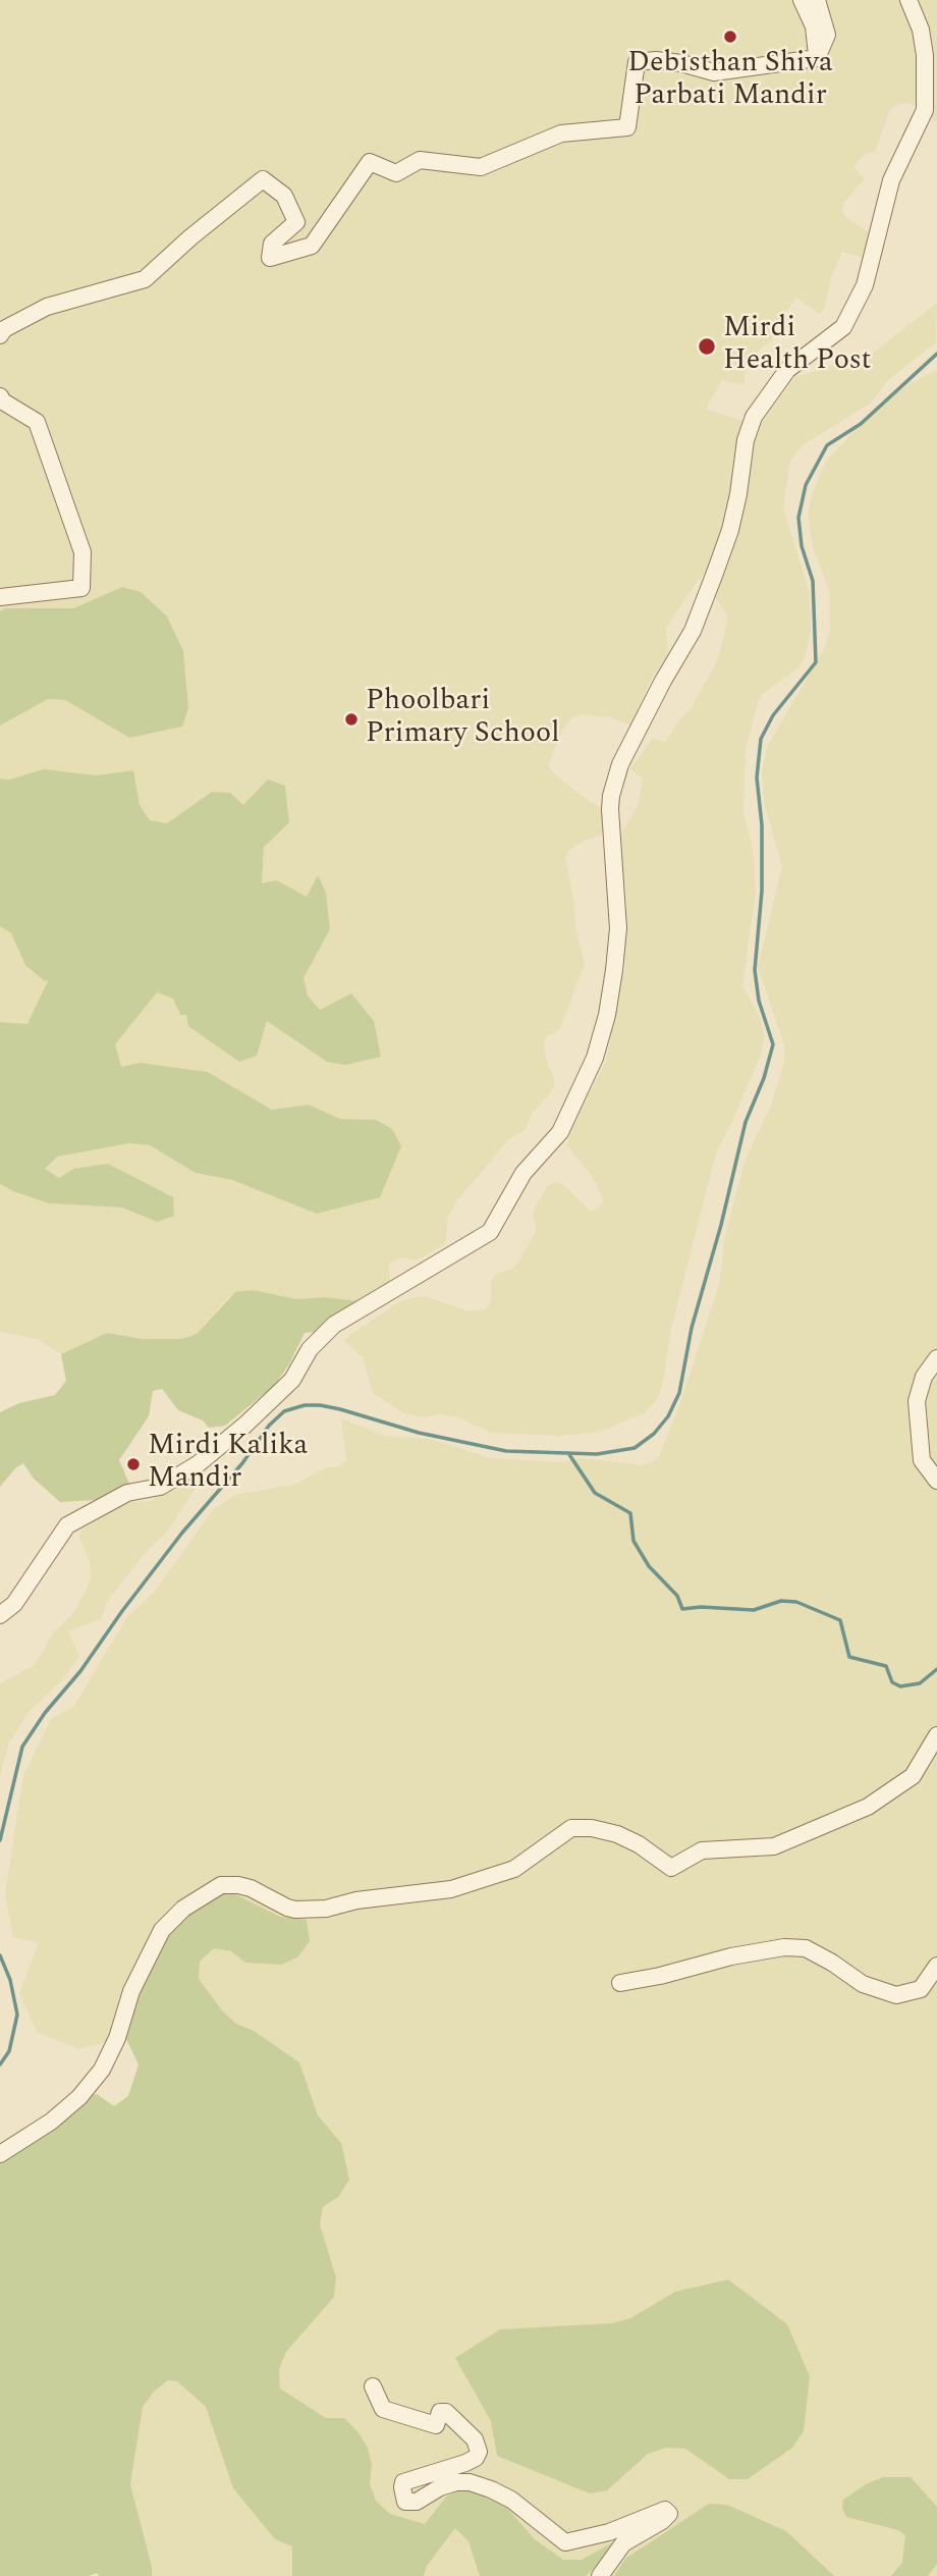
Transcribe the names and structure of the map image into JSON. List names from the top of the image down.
{
  "places": [
    "Debisthan Shiva Parbati Mandir",
    "Mirdi Health Post",
    "Phoolbari Primary School",
    "Mirdi Kalika Mandir"
  ]
}
